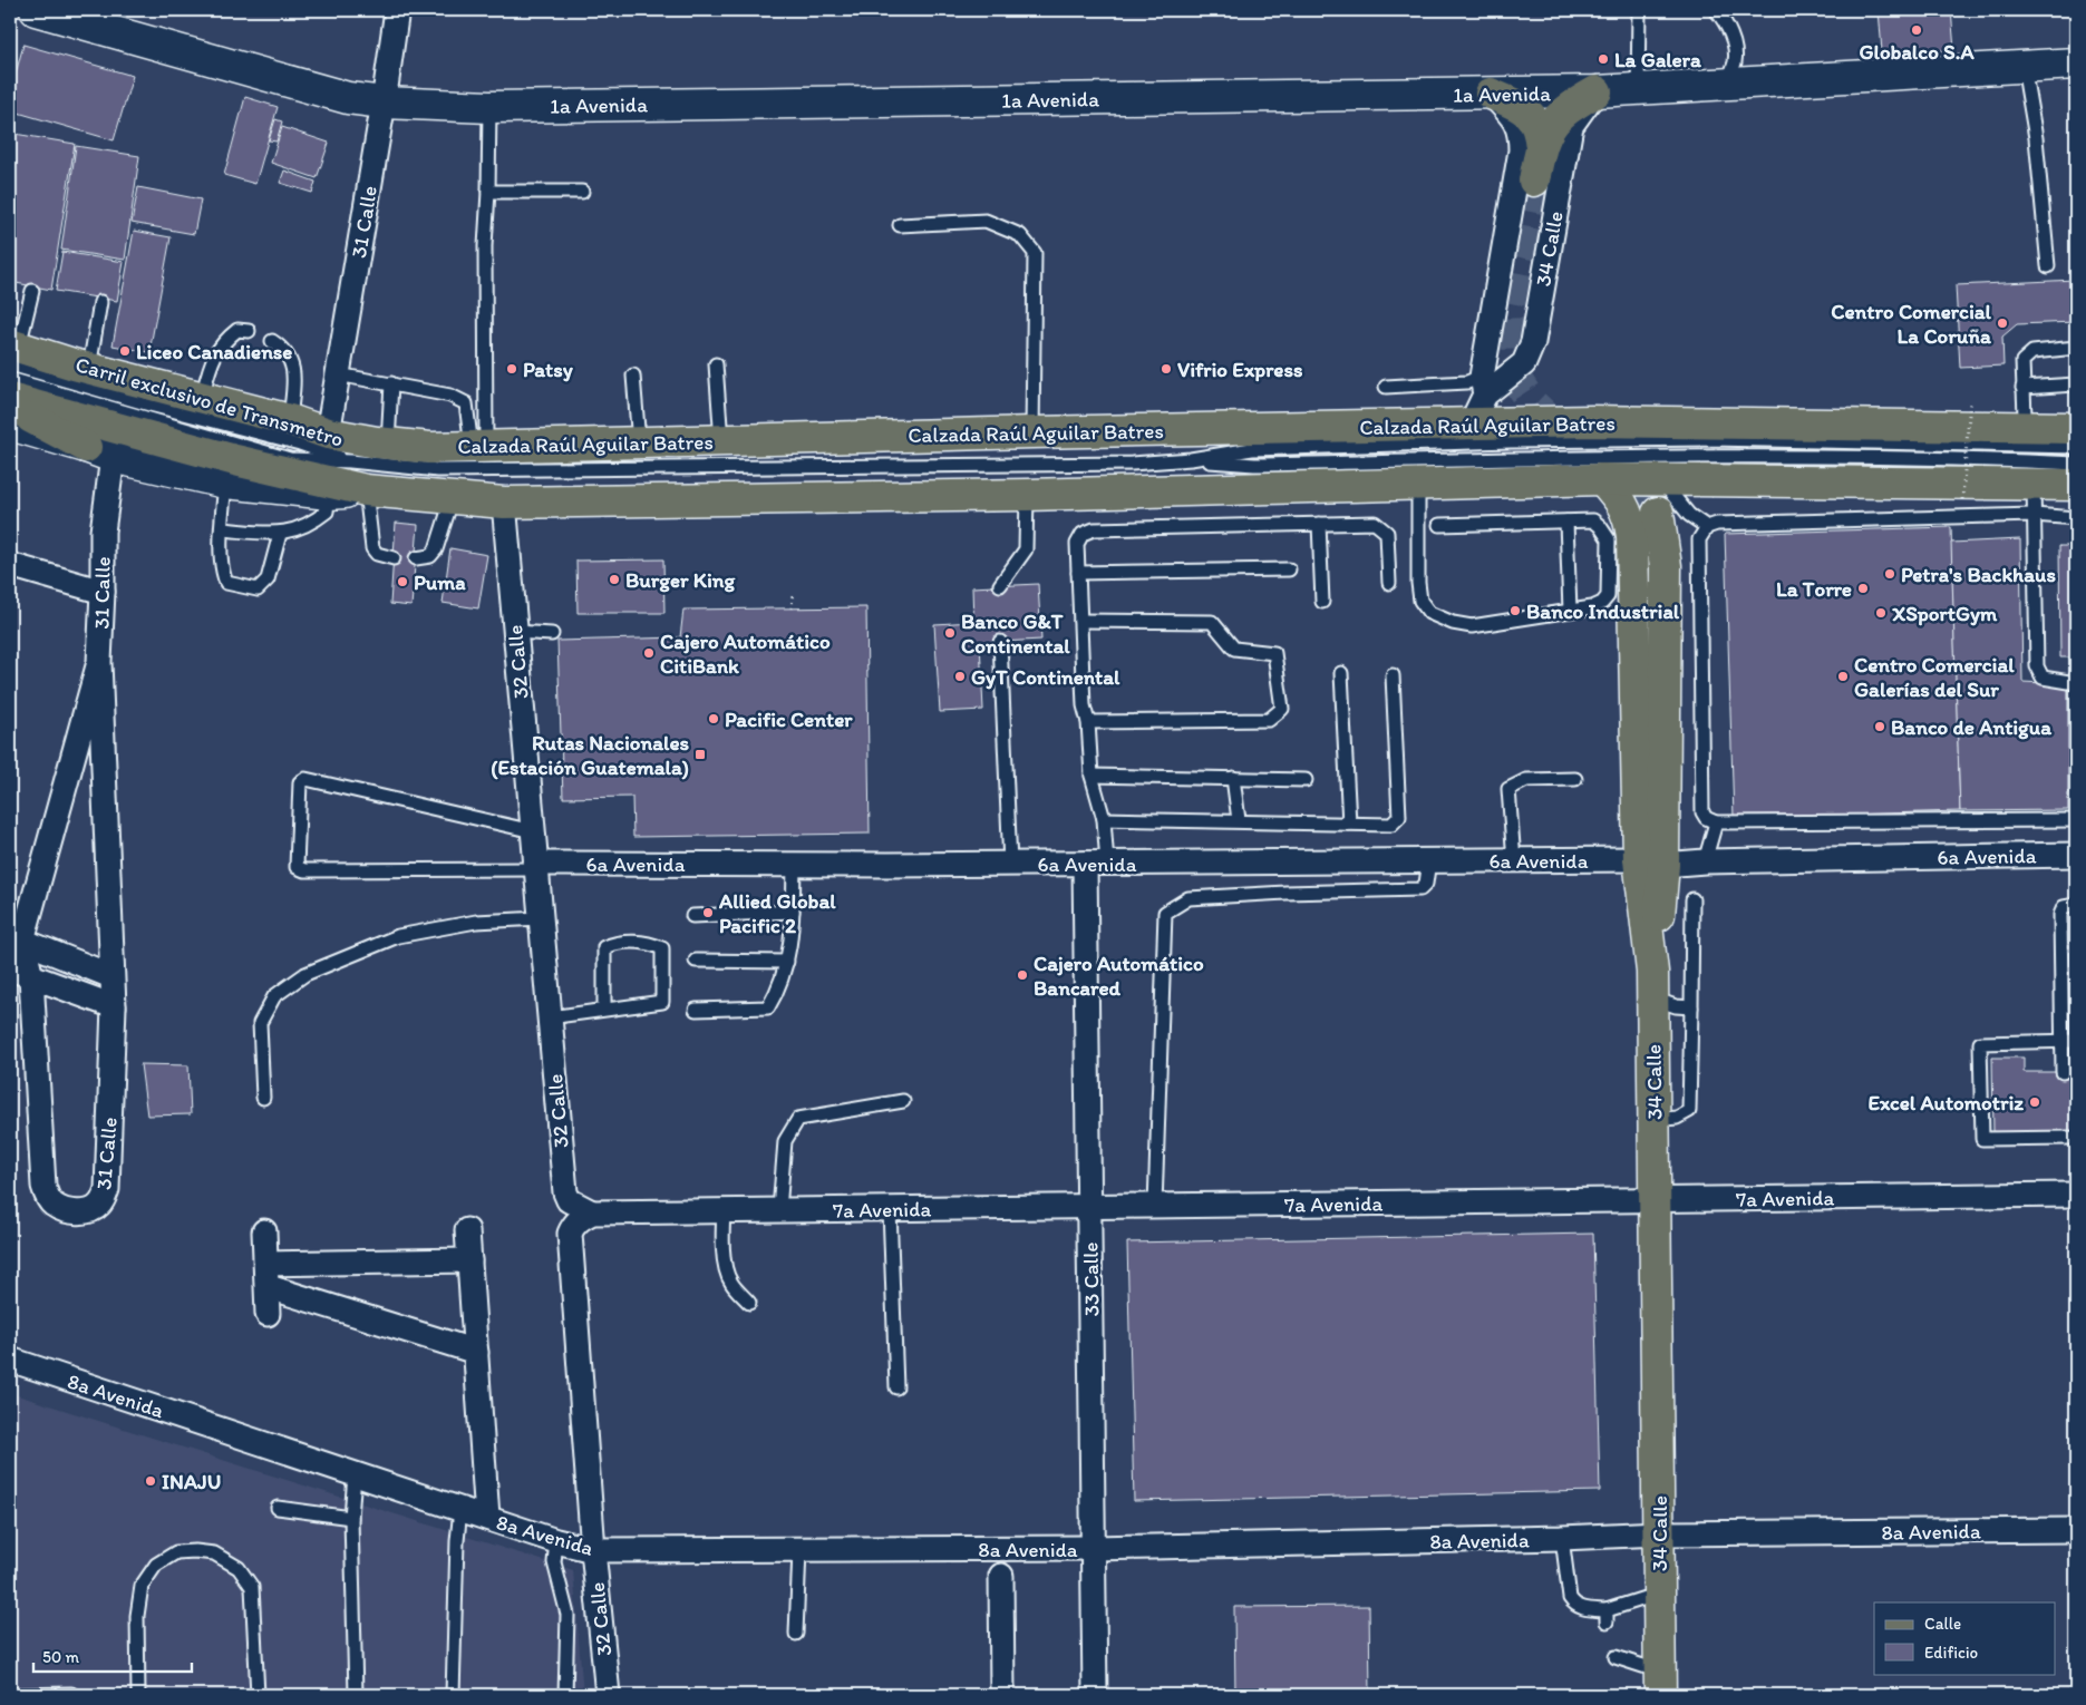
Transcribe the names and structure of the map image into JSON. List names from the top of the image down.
{
  "streets": {
    "main road": ["34 Calle", "Calzada Raúl Aguilar Batres"],
    "street": [
      "1a Avenida",
      "31 Calle",
      "32 Calle",
      "6a Avenida",
      "7a Avenida",
      "33 Calle",
      "8a Avenida"
    ],
    "lane": ["Carril exclusivo de Transmetro"]
  },
  "crossings": [
    ["1a Avenida", "31 Calle"],
    ["1a Avenida", "34 Calle"],
    ["31 Calle", "Calzada Raúl Aguilar Batres"],
    ["34 Calle", "Calzada Raúl Aguilar Batres"],
    ["34 Calle", "6a Avenida"],
    ["34 Calle", "7a Avenida"],
    ["34 Calle", "8a Avenida"],
    ["Carril exclusivo de Transmetro", "Calzada Raúl Aguilar Batres"],
    ["32 Calle", "6a Avenida"],
    ["32 Calle", "7a Avenida"],
    ["32 Calle", "8a Avenida"],
    ["6a Avenida", "33 Calle"],
    ["7a Avenida", "33 Calle"],
    ["33 Calle", "8a Avenida"]
  ],
  "places": {
    "other": [
      "Globalco S.A",
      "La Galera",
      "Centro Comercial La Coruña",
      "Liceo Canadiense",
      "Patsy",
      "Vifrio Express",
      "Petra's Backhaus",
      "Burger King",
      "Puma",
      "La Torre",
      "Banco Industrial",
      "XSportGym",
      "Banco G&T Continental",
      "Cajero Automático CitiBank",
      "GyT Continental",
      "Centro Comercial Galerías del Sur",
      "Pacific Center",
      "Banco de Antigua",
      "Allied Global Pacific 2",
      "Cajero Automático Bancared",
      "Excel Automotriz",
      "INAJU"
    ],
    "transit": ["Rutas Nacionales (Estación Guatemala)"]
  },
  "legend": ["Calle", "Edificio"],
  "scale_bar": "50 m"
}
